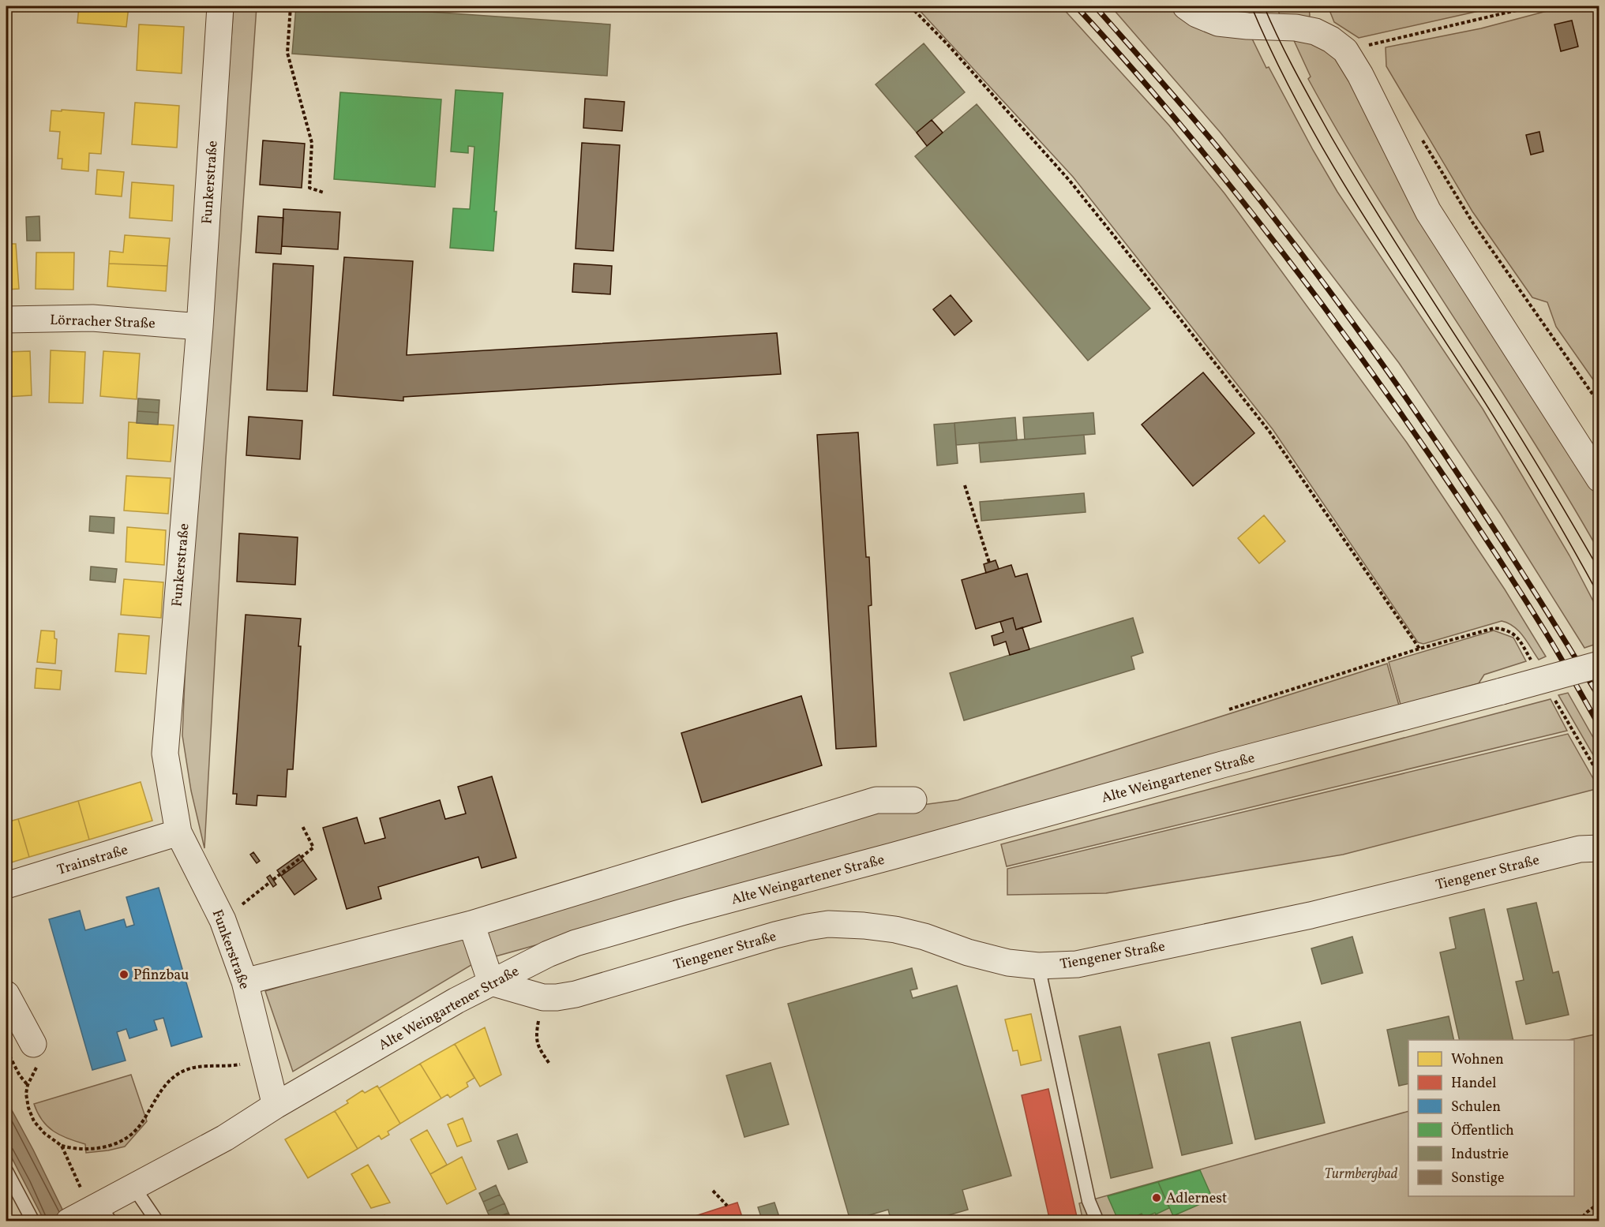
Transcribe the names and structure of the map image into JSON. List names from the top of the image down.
{
  "streets": {
    "street": [
      "Funkerstraße",
      "Lörracher Straße",
      "Alte Weingartener Straße",
      "Trainstraße",
      "Tiengener Straße"
    ]
  },
  "crossings": [
    ["Funkerstraße", "Lörracher Straße"],
    ["Funkerstraße", "Alte Weingartener Straße"],
    ["Funkerstraße", "Trainstraße"],
    ["Alte Weingartener Straße", "Tiengener Straße"]
  ],
  "parks": ["Turmbergbad"],
  "places": ["Pfinzbau", "Adlernest"],
  "legend": [
    "Wohnen",
    "Handel",
    "Schulen",
    "Öffentlich",
    "Industrie",
    "Sonstige"
  ]
}
